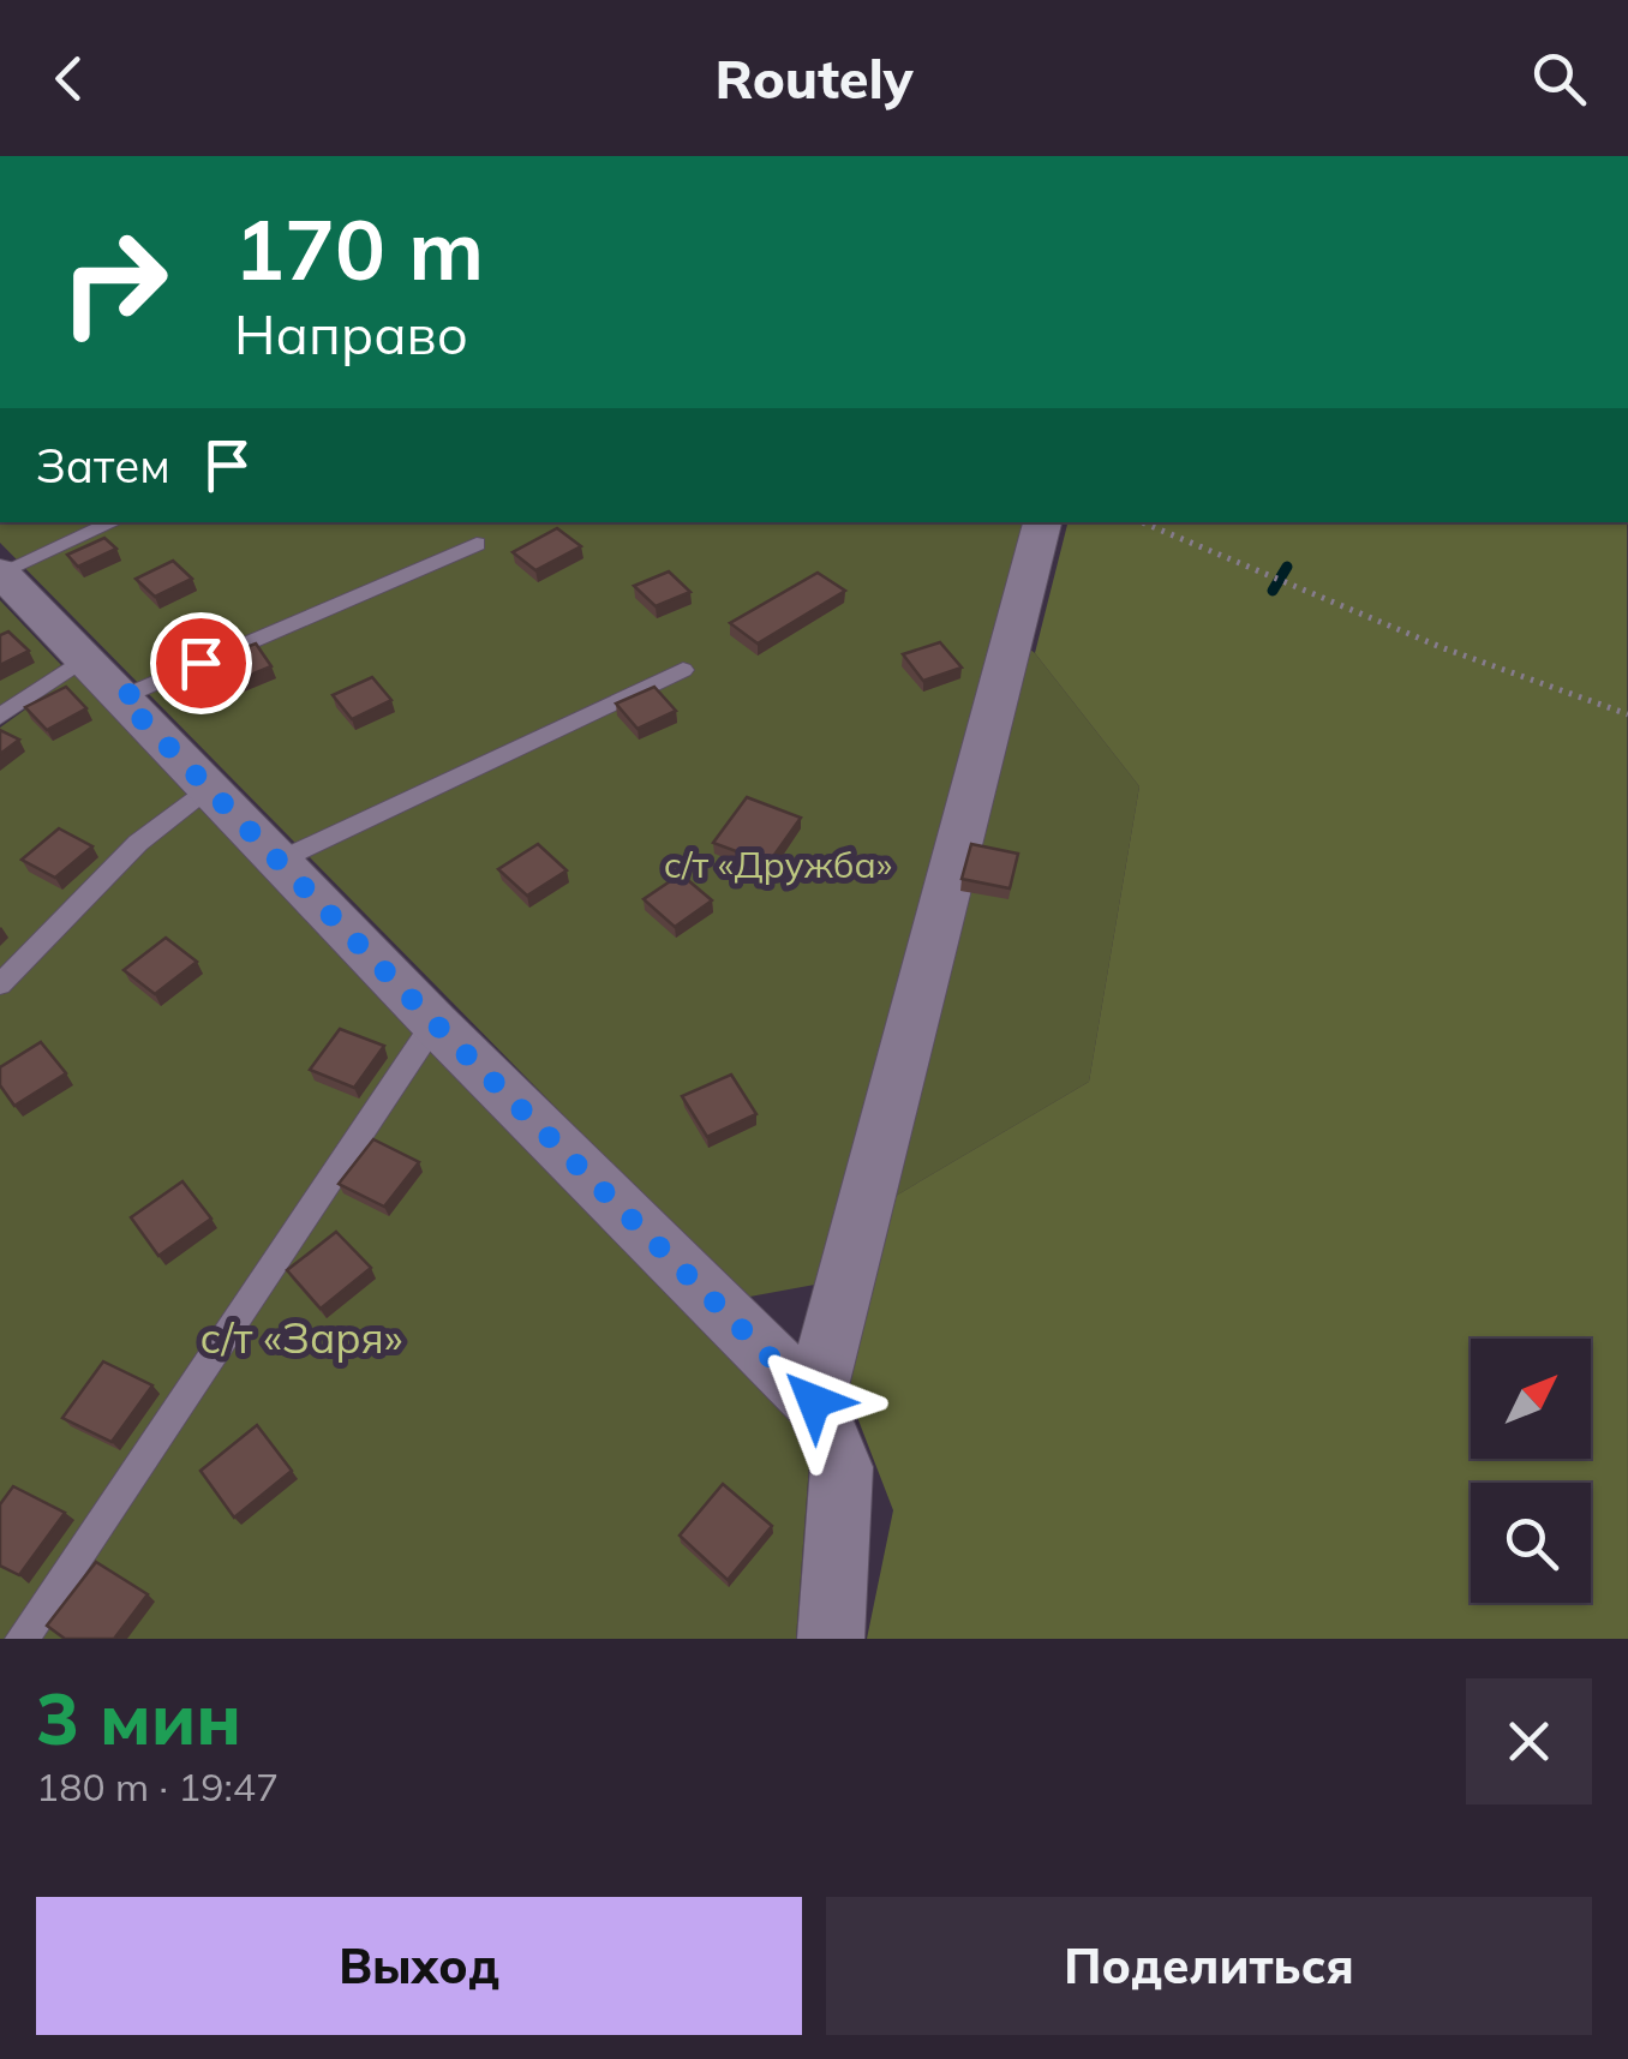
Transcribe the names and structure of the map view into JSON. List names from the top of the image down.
{
  "parks": ["с/т «Дружба»", "с/т «Заря»"],
  "north": "top right",
  "page": {
    "header": "Routely",
    "turn": ["170 m", "Направо"],
    "then": "Затем",
    "heading": ["3 мин", "180 m · 19:47"],
    "buttons": ["Выход", "Поделиться"]
  }
}
